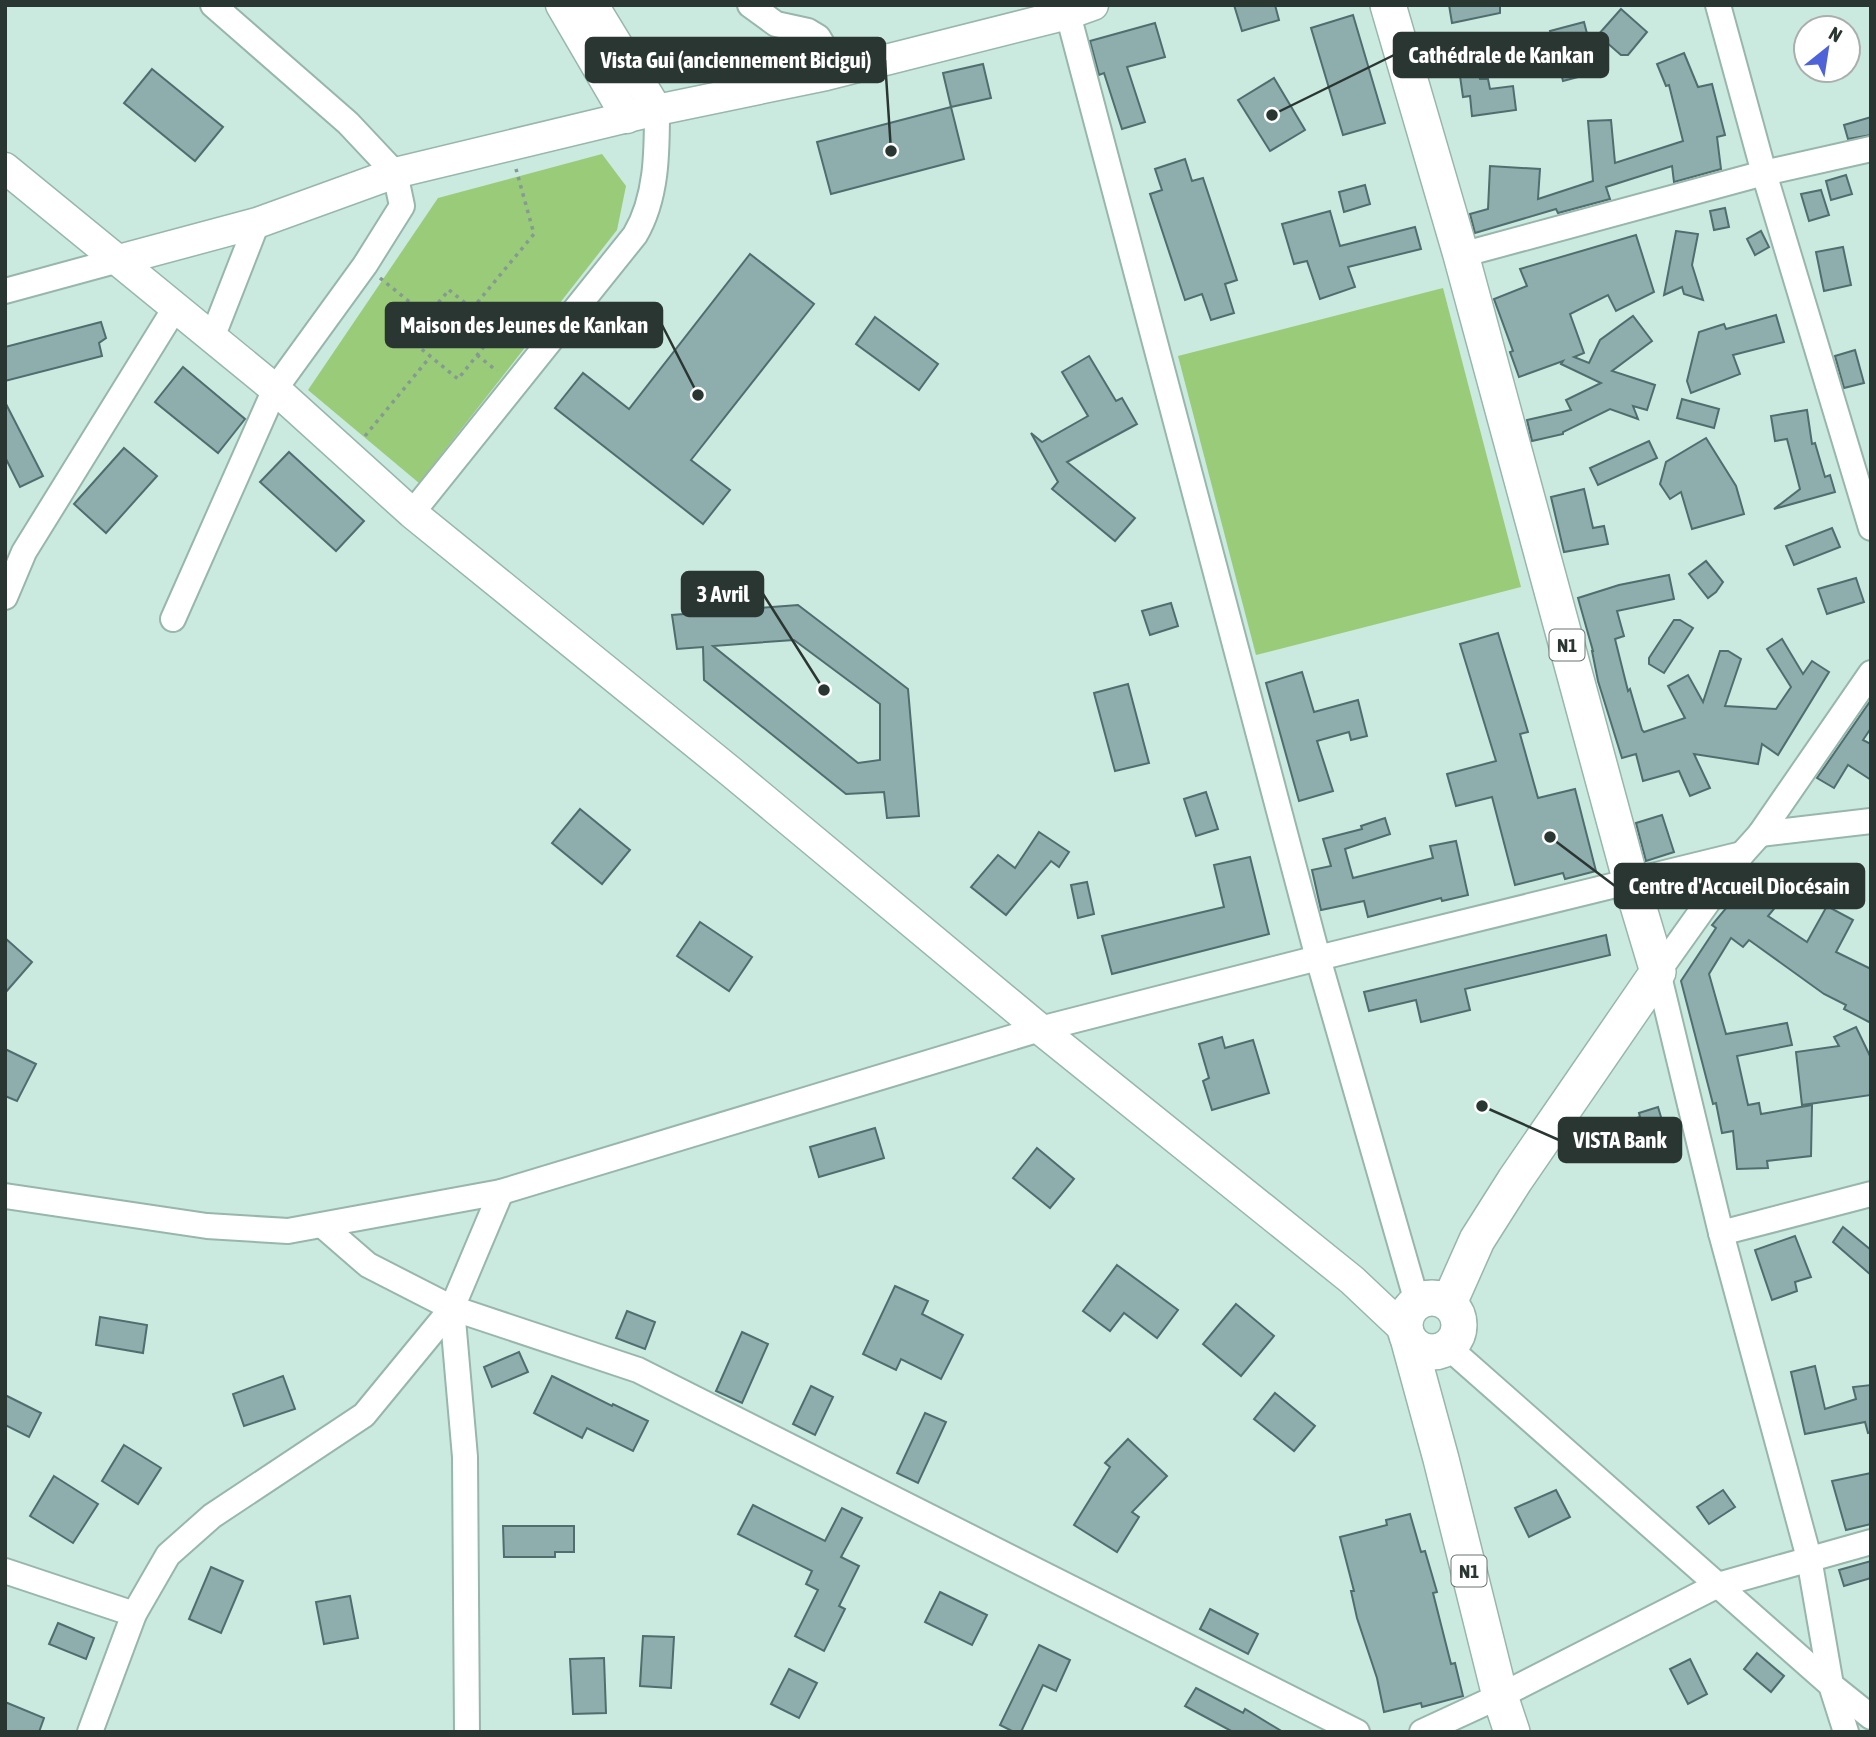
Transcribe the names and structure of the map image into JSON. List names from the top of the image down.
{
  "streets": {
    "highway": ["N1"]
  },
  "places": [
    "Cathédrale de Kankan",
    "Vista Gui (anciennement Bicigui)",
    "Maison des Jeunes de Kankan",
    "3 Avril",
    "Centre d'Accueil Diocésain",
    "VISTA Bank"
  ],
  "north": "top right"
}
